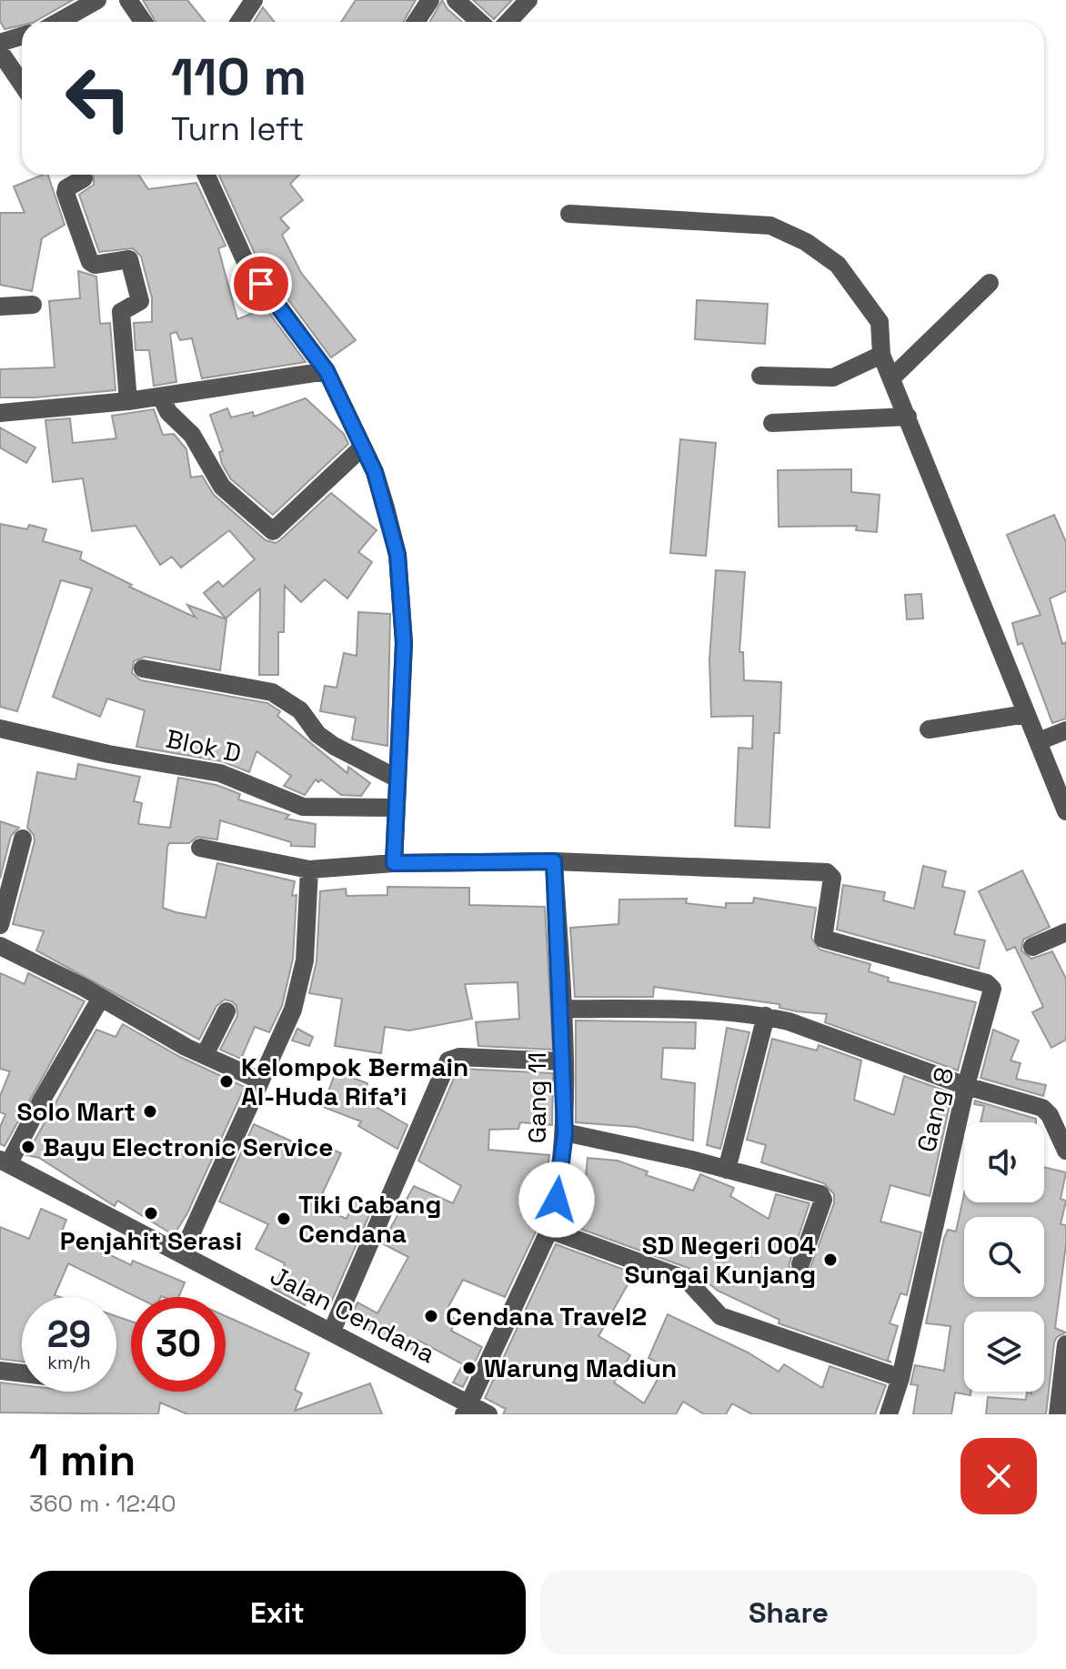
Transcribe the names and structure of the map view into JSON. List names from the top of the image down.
{
  "streets": {
    "street": [
      "Blok D",
      "Gang 11",
      "Gang 8",
      "Jalan Cendana"
    ]
  },
  "crossings": [
    ["Gang 11", "Gang 8"],
    ["Gang 11", "Jalan Cendana"]
  ],
  "places": [
    "Kelompok Bermain Al-Huda Rifa'i",
    "Solo Mart",
    "Bayu Electronic Service",
    "Penjahit Serasi",
    "Tiki Cabang Cendana",
    "SD Negeri 004 Sungai Kunjang",
    "Cendana Travel2",
    "Warung Madiun"
  ],
  "page": {
    "turn": ["110 m", "Turn left"],
    "speed": "29 km/h",
    "limit": "30",
    "heading": ["1 min", "360 m · 12:40"],
    "buttons": ["Exit", "Share"]
  }
}
